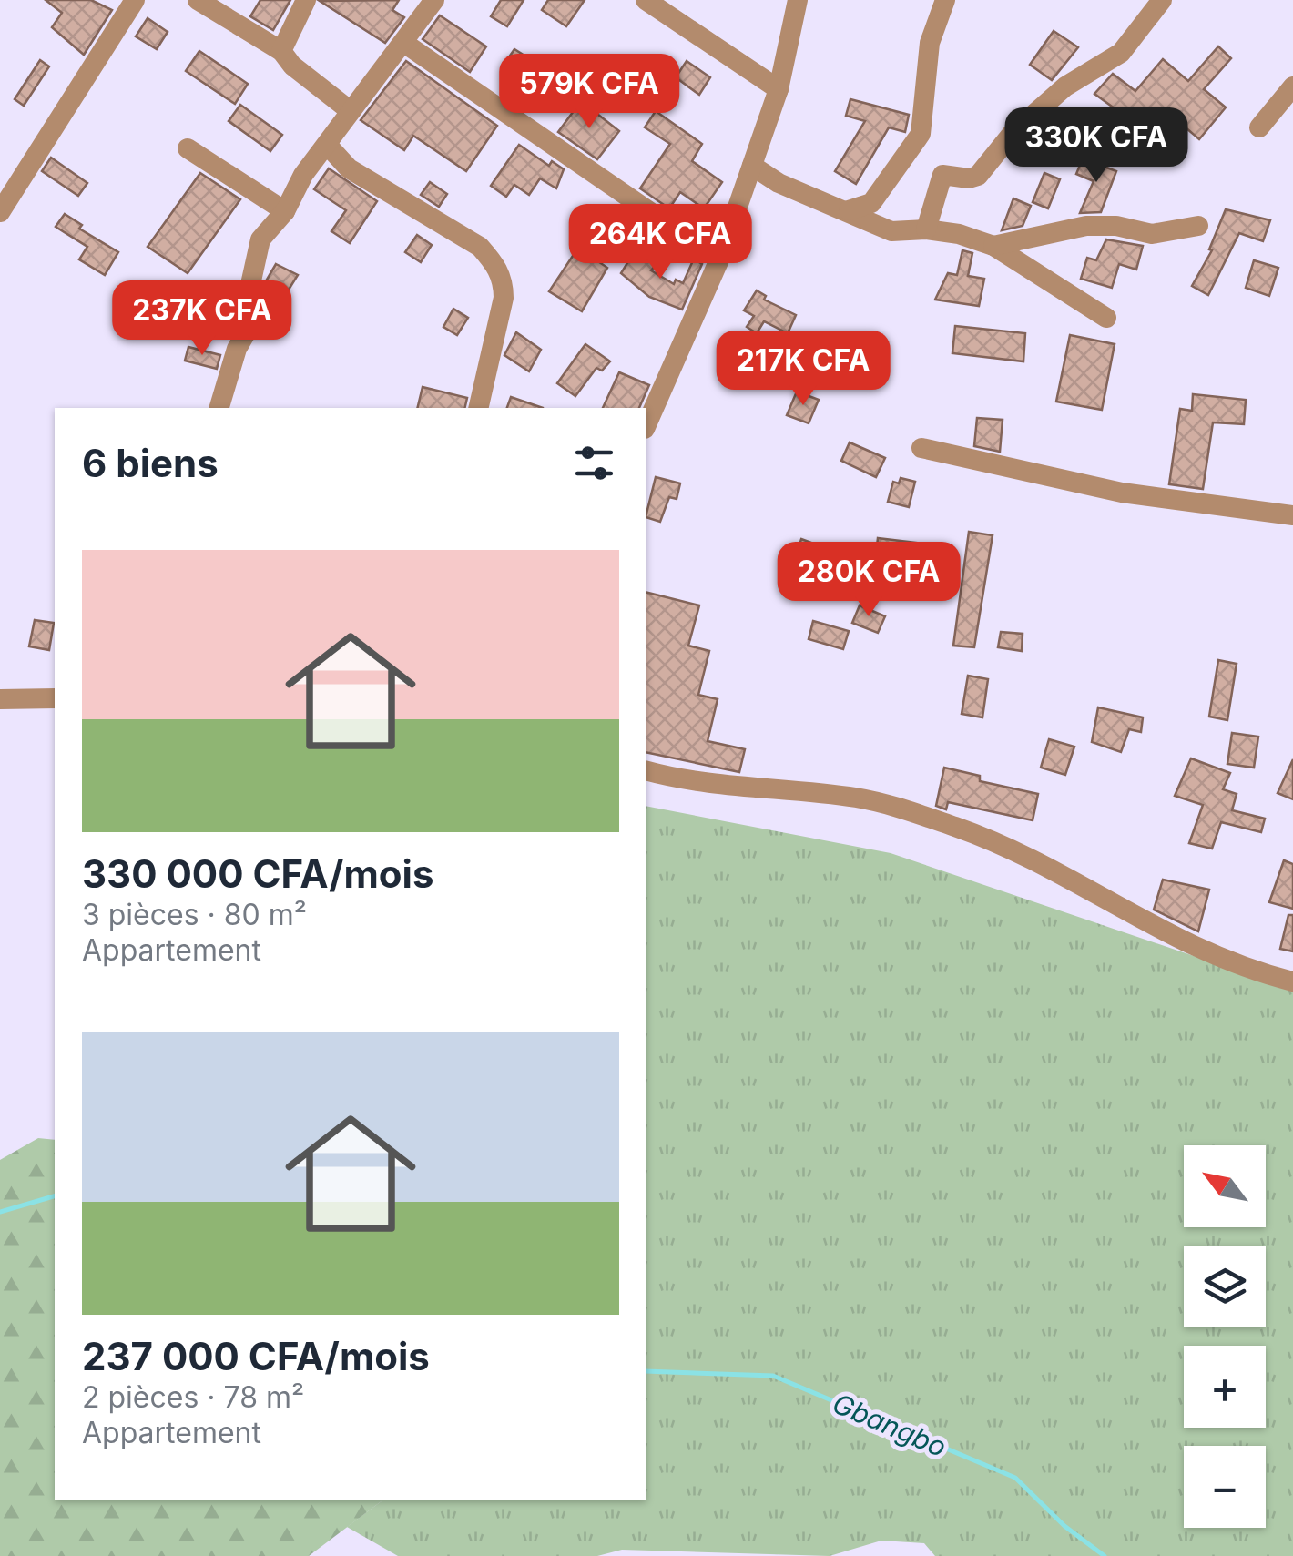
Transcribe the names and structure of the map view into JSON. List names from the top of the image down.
{
  "water": ["Gbangbo"],
  "north": "top left",
  "page": {
    "price": [
      "579K CFA",
      "330K CFA",
      "264K CFA",
      "237K CFA",
      "217K CFA",
      "280K CFA"
    ],
    "heading": "6 biens",
    "list": [
      {
        "name": "330 000 CFA/mois",
        "note": "3 pièces · 80 m² · Appartement"
      },
      {
        "name": "237 000 CFA/mois",
        "note": "2 pièces · 78 m² · Appartement"
      }
    ],
    "map_buttons": ["+", "−"]
  }
}
